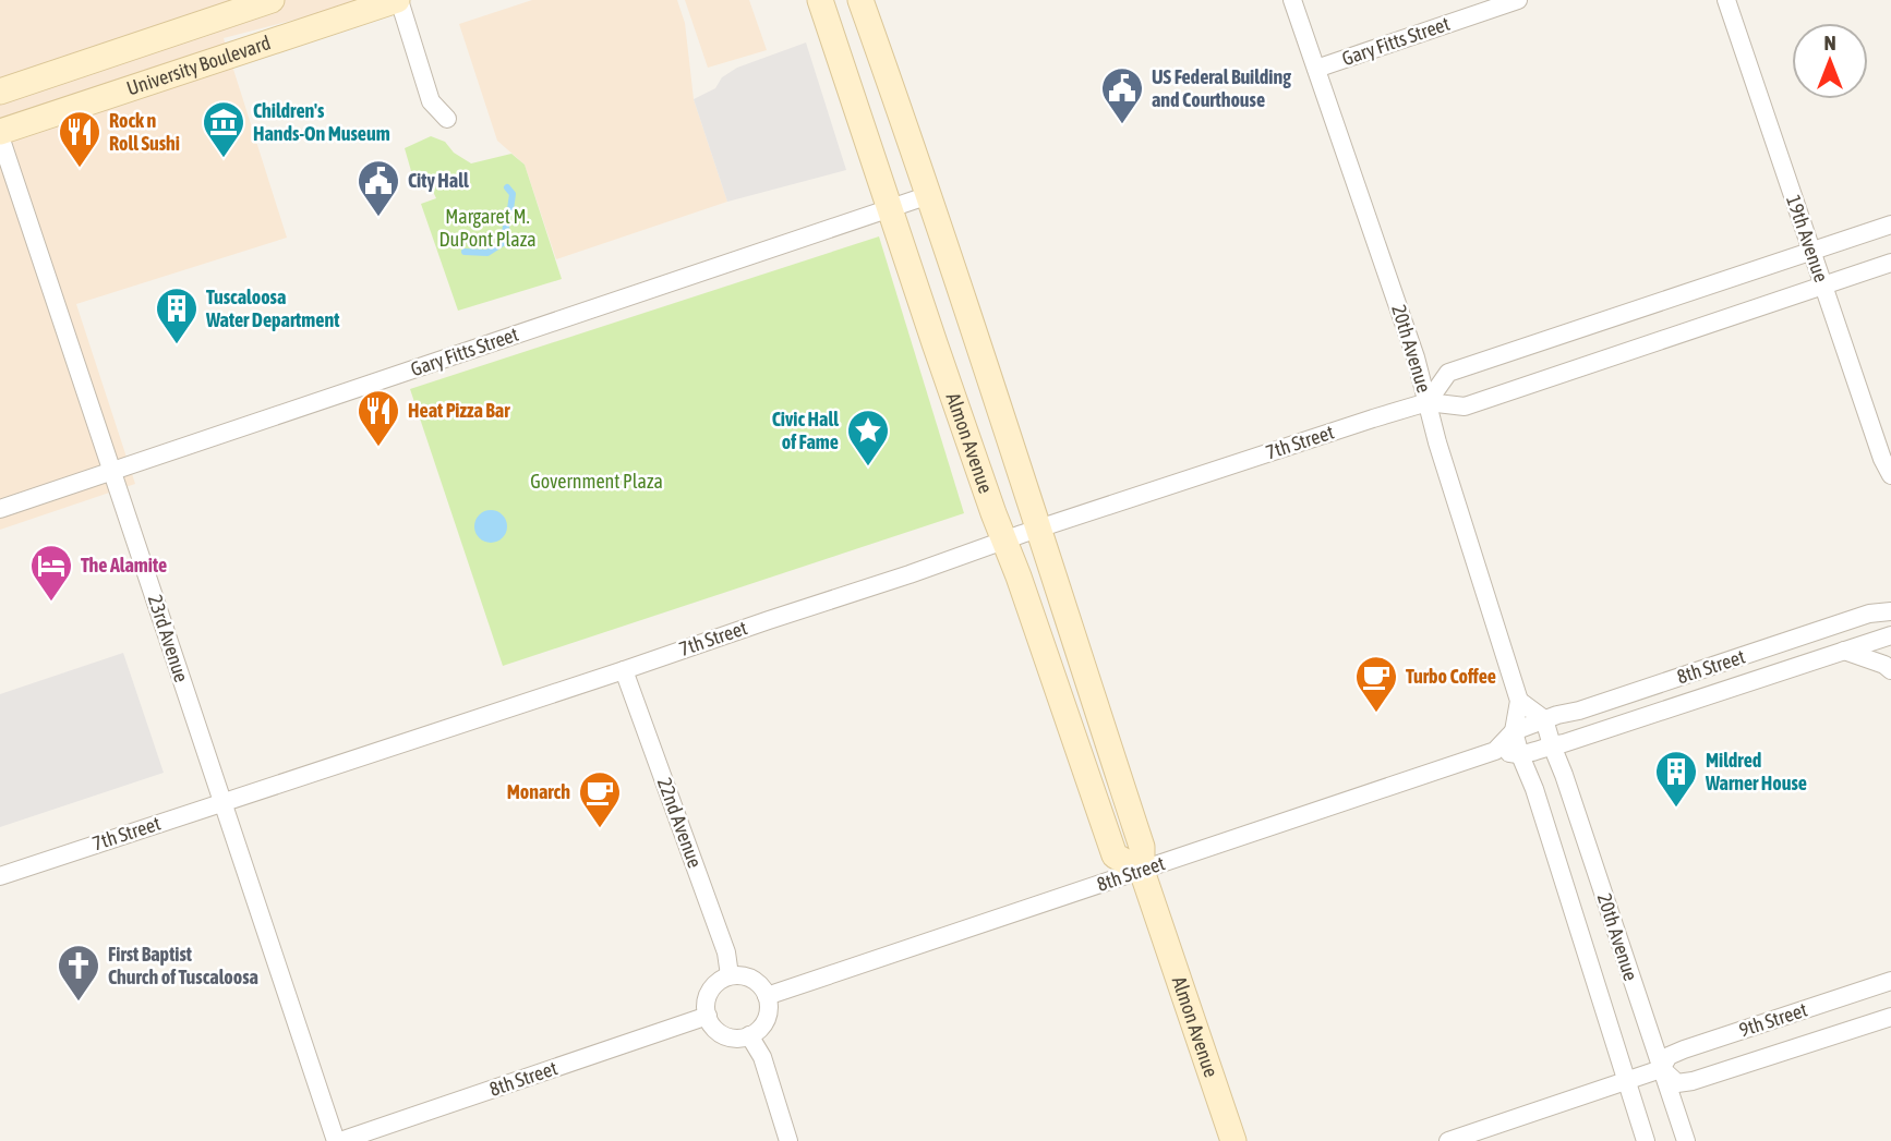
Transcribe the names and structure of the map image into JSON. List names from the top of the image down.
{
  "streets": {
    "main road": ["University Boulevard", "Almon Avenue"],
    "street": [
      "Gary Fitts Street",
      "19th Avenue",
      "20th Avenue",
      "7th Street",
      "23rd Avenue",
      "8th Street",
      "22nd Avenue",
      "9th Street"
    ]
  },
  "crossings": [
    ["Gary Fitts Street", "20th Avenue"],
    ["Gary Fitts Street", "Almon Avenue"],
    ["Gary Fitts Street", "23rd Avenue"],
    ["University Boulevard", "23rd Avenue"],
    ["19th Avenue", "7th Street"],
    ["20th Avenue", "7th Street"],
    ["20th Avenue", "8th Street"],
    ["20th Avenue", "9th Street"],
    ["7th Street", "Almon Avenue"],
    ["7th Street", "23rd Avenue"],
    ["7th Street", "22nd Avenue"],
    ["Almon Avenue", "8th Street"],
    ["23rd Avenue", "8th Street"],
    ["8th Street", "22nd Avenue"]
  ],
  "parks": ["Margaret M. DuPont Plaza", "Government Plaza"],
  "places": {
    "public building": ["US Federal Building and Courthouse", "City Hall"],
    "museum": ["Children's Hands-On Museum"],
    "restaurant": ["Rock n Roll Sushi", "Heat Pizza Bar"],
    "building": ["Tuscaloosa Water Department", "Mildred Warner House"],
    "place": ["Civic Hall of Fame"],
    "hotel": ["The Alamite"],
    "cafe": ["Turbo Coffee", "Monarch"],
    "church": ["First Baptist Church of Tuscaloosa"]
  },
  "north": "top"
}
